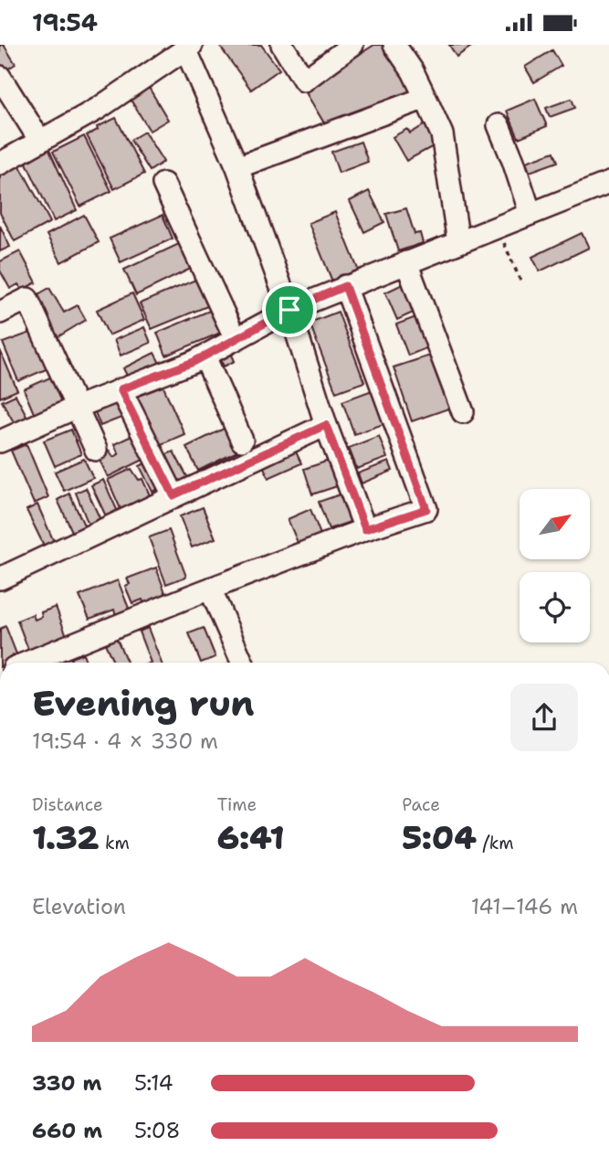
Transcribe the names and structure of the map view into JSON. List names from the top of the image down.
{
  "north": "top right",
  "page": {
    "status": "19:54",
    "heading": ["Evening run", "19:54 · 4 × 330 m"],
    "stats": [
      ["Distance", "1.32 km"],
      ["Time", "6:41"],
      ["Pace", "5:04 /km"]
    ],
    "chart": ["Elevation", "141–146 m"],
    "list": [
      {
        "name": "330 m",
        "note": "5:14"
      },
      {
        "name": "660 m",
        "note": "5:08"
      }
    ]
  }
}
